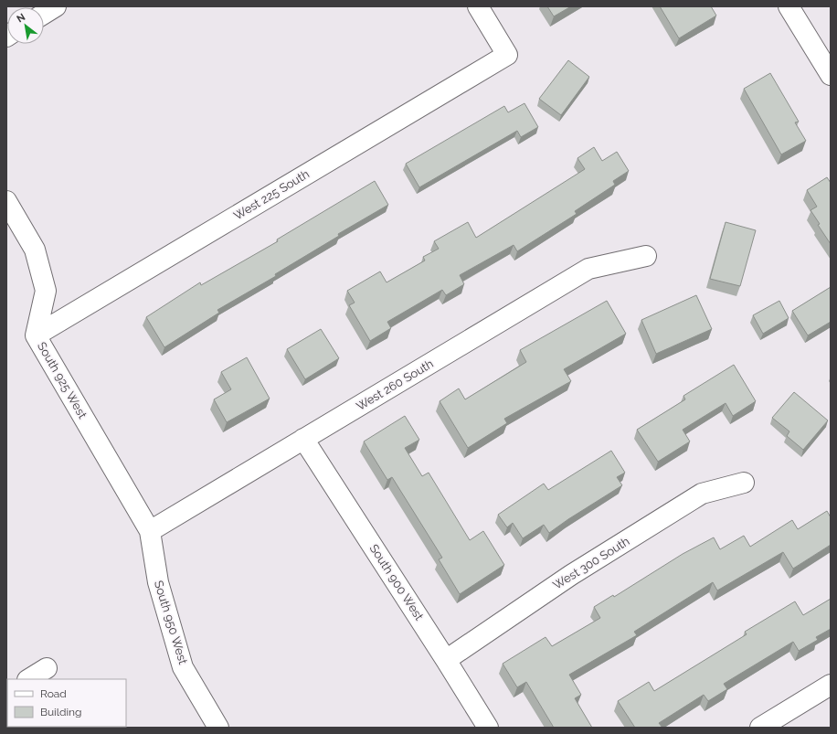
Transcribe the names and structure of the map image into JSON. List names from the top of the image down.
{
  "streets": {
    "street": [
      "West 225 South",
      "South 925 West",
      "West 260 South",
      "West 300 South",
      "South 900 West",
      "South 950 West"
    ]
  },
  "crossings": [
    ["West 225 South", "South 925 West"],
    ["South 925 West", "West 260 South"],
    ["South 925 West", "South 950 West"],
    ["West 260 South", "South 900 West"],
    ["West 260 South", "South 950 West"],
    ["West 300 South", "South 900 West"]
  ],
  "legend": ["Road", "Building"],
  "north": "top left"
}
